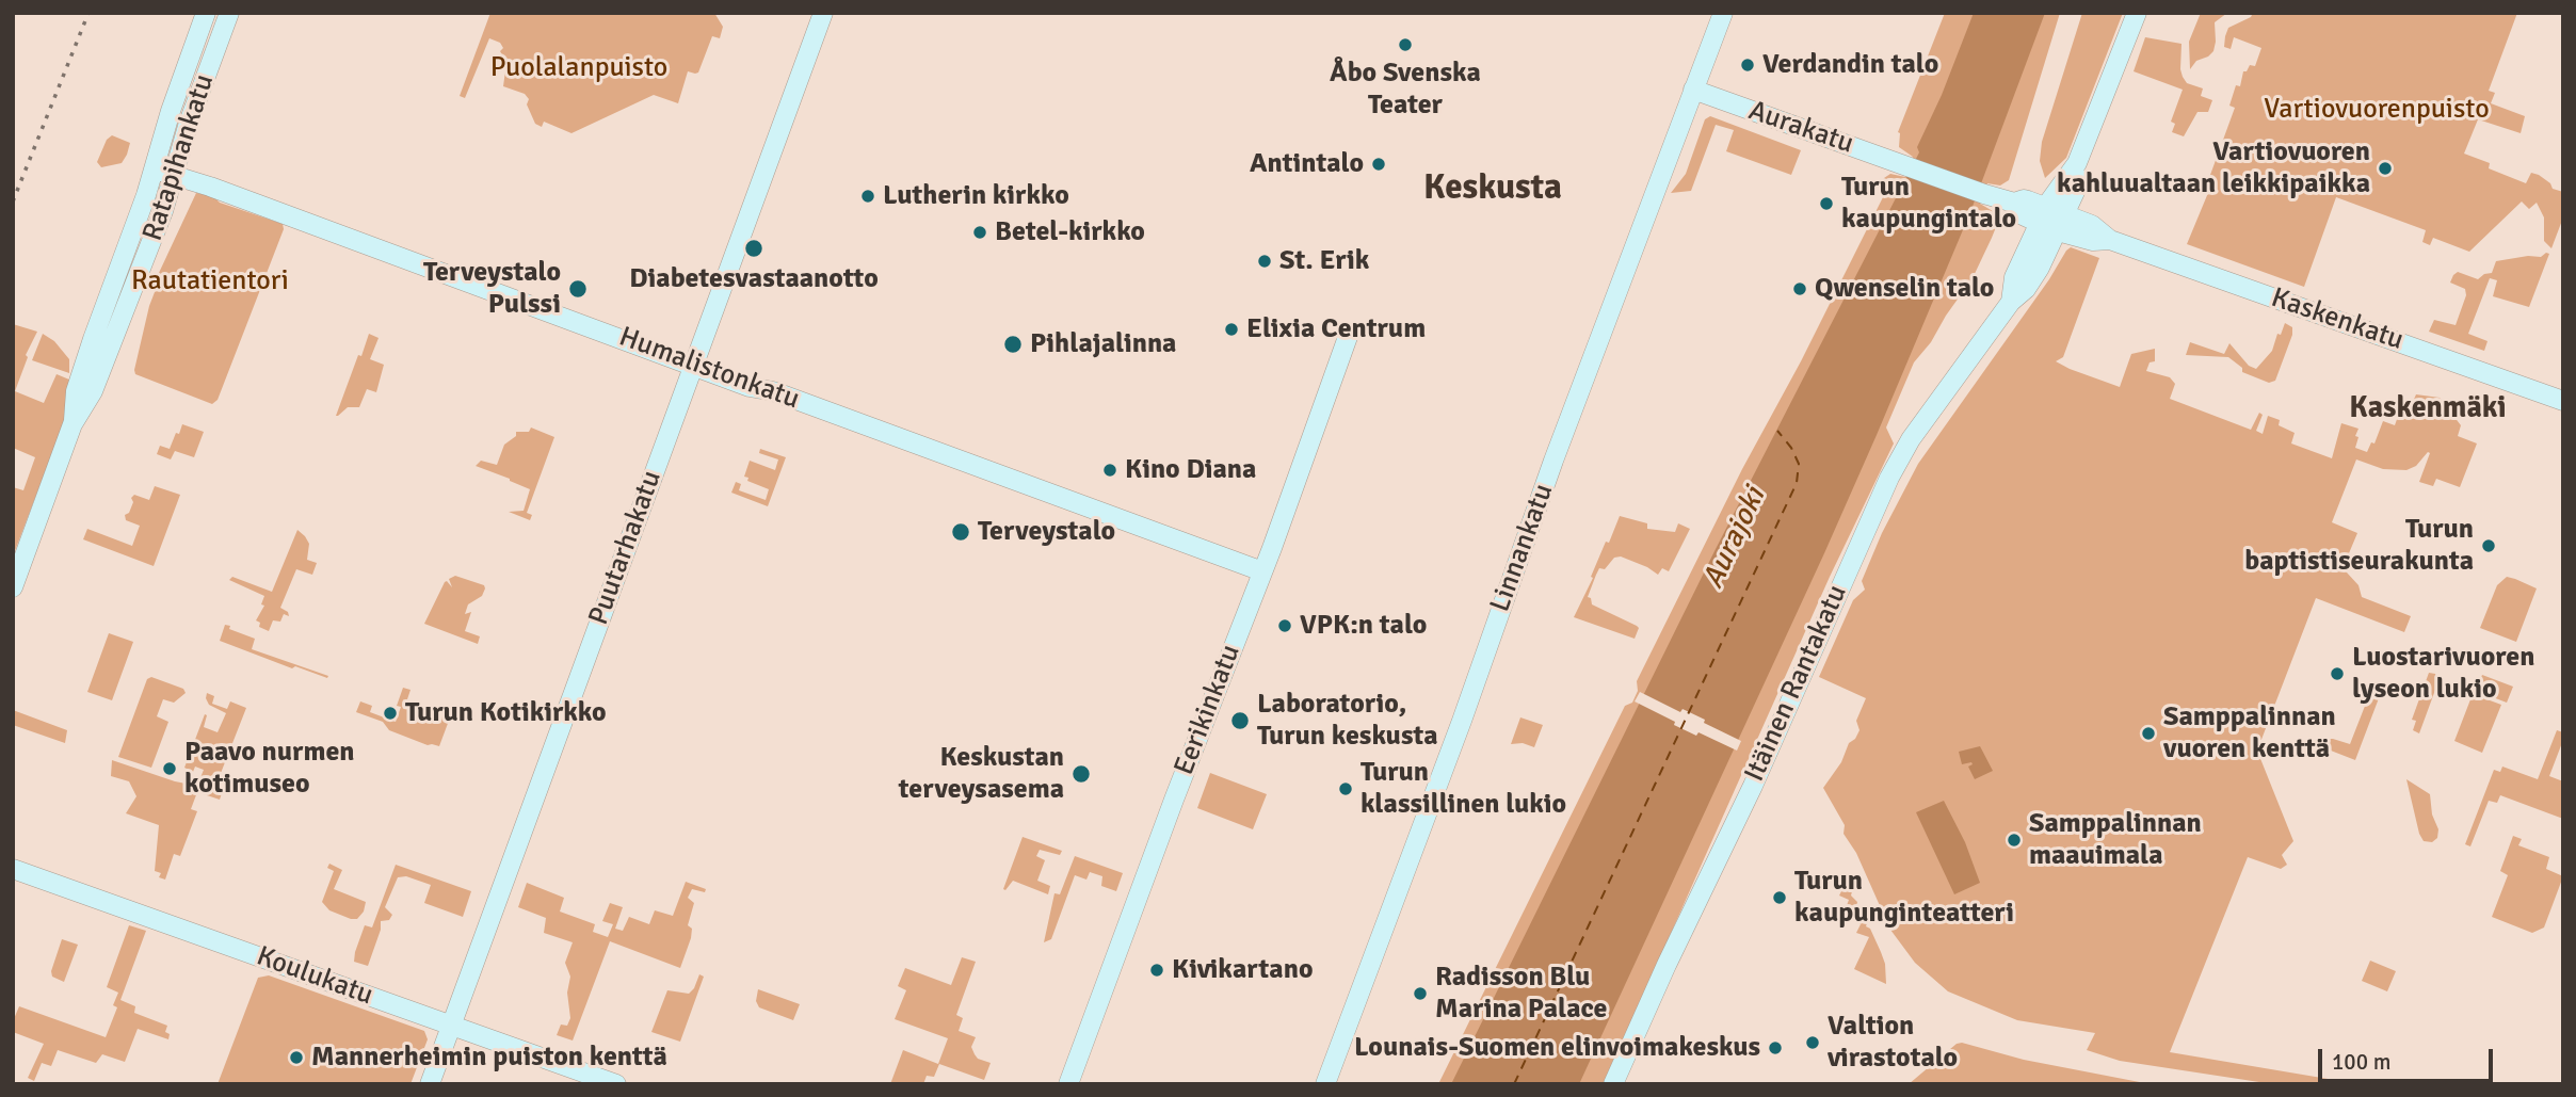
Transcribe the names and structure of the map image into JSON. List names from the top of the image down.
{
  "streets": {
    "street": [
      "Aurakatu",
      "Ratapihankatu",
      "Kaskenkatu",
      "Humalistonkatu",
      "Puutarhakatu",
      "Linnankatu",
      "Itäinen Rantakatu",
      "Eerikinkatu",
      "Koulukatu"
    ]
  },
  "crossings": [
    ["Aurakatu", "Kaskenkatu"],
    ["Aurakatu", "Linnankatu"],
    ["Ratapihankatu", "Humalistonkatu"],
    ["Kaskenkatu", "Itäinen Rantakatu"],
    ["Humalistonkatu", "Puutarhakatu"],
    ["Humalistonkatu", "Eerikinkatu"],
    ["Puutarhakatu", "Koulukatu"]
  ],
  "districts": ["Keskusta", "Kaskenmäki"],
  "water": ["Aurajoki"],
  "parks": ["Puolalanpuisto", "Vartiovuorenpuisto", "Rautatientori"],
  "places": [
    "Åbo Svenska Teater",
    "Verdandin talo",
    "Antintalo",
    "Vartiovuoren kahluualtaan leikkipaikka",
    "Lutherin kirkko",
    "Turun kaupungintalo",
    "Betel-kirkko",
    "Diabetesvastaanotto",
    "St. Erik",
    "Terveystalo Pulssi",
    "Qwenselin talo",
    "Elixia Centrum",
    "Pihlajalinna",
    "Kino Diana",
    "Terveystalo",
    "Turun baptistiseurakunta",
    "VPK:n talo",
    "Luostarivuoren lyseon lukio",
    "Turun Kotikirkko",
    "Laboratorio, Turun keskusta",
    "Samppalinnan vuoren kenttä",
    "Paavo nurmen kotimuseo",
    "Keskustan terveysasema",
    "Turun klassillinen lukio",
    "Samppalinnan maauimala",
    "Turun kaupunginteatteri",
    "Kivikartano",
    "Radisson Blu Marina Palace",
    "Valtion virastotalo",
    "Lounais-Suomen elinvoimakeskus",
    "Mannerheimin puiston kenttä"
  ],
  "scale_bar": "100 m"
}
